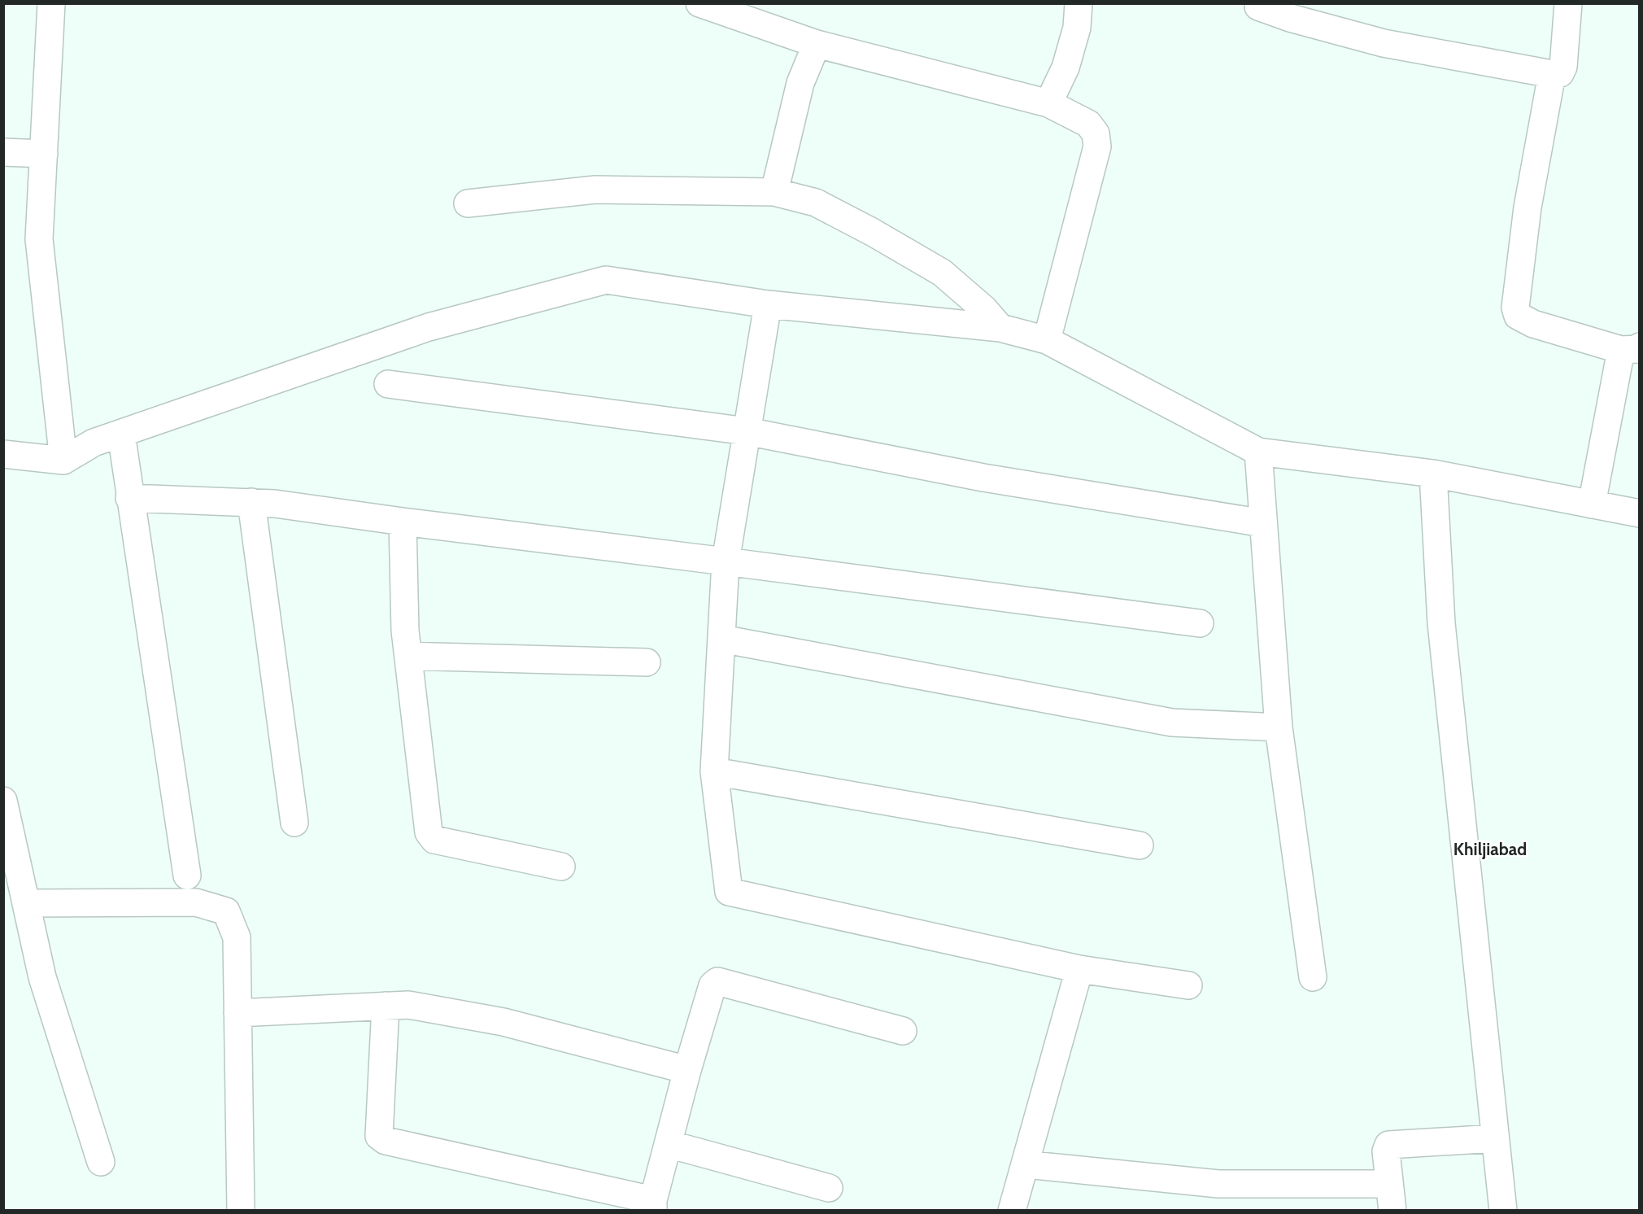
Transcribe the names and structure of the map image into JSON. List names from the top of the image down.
{
  "districts": ["Khiljiabad"]
}
